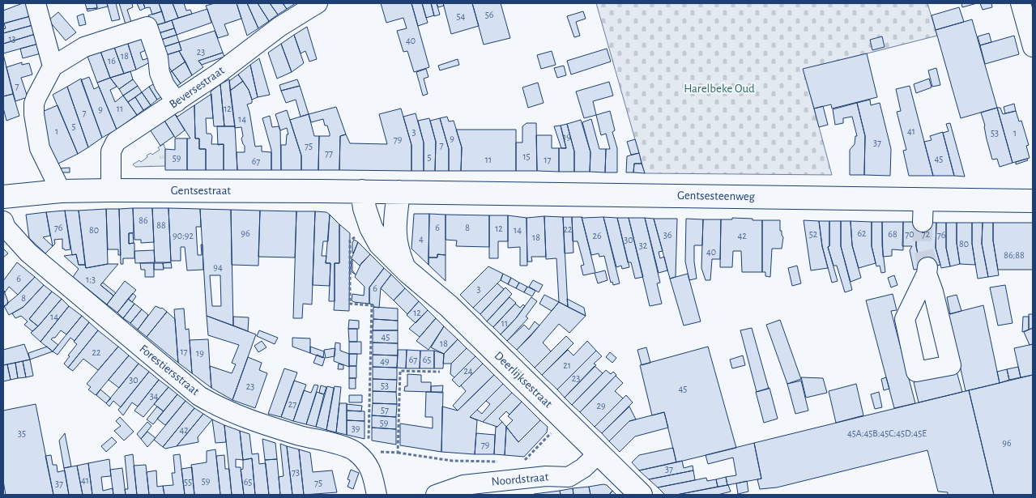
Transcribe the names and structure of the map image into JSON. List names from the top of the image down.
{
  "streets": {
    "main road": ["Gentsestraat", "Gentsesteenweg", "Deerlijksestraat"],
    "street": ["Beversestraat", "Forestiersstraat", "Noordstraat"]
  },
  "crossings": [
    ["Beversestraat", "Gentsestraat"],
    ["Gentsestraat", "Gentsesteenweg"],
    ["Gentsestraat", "Deerlijksestraat"],
    ["Gentsesteenweg", "Deerlijksestraat"],
    ["Deerlijksestraat", "Noordstraat"]
  ],
  "parks": ["Harelbeke Oud"],
  "house_numbers": [
    "56",
    "54",
    "13",
    "40",
    "23",
    "18",
    "16",
    "7",
    "11",
    "12",
    "9",
    "7",
    "14",
    "5",
    "1",
    "41",
    "3",
    "53",
    "1",
    "19",
    "9",
    "79",
    "37",
    "7",
    "75",
    "77",
    "15",
    "5",
    "59",
    "45",
    "11",
    "17",
    "67",
    "86",
    "88",
    "76",
    "6",
    "8",
    "12",
    "22",
    "80",
    "14",
    "96",
    "62",
    "52",
    "68",
    "70",
    "72",
    "36",
    "76",
    "90;92",
    "26",
    "42",
    "18",
    "4",
    "30",
    "80",
    "32",
    "40",
    "86;88",
    "94",
    "6",
    "1;3",
    "6",
    "3",
    "8",
    "12",
    "14",
    "11",
    "45",
    "18",
    "17",
    "22",
    "19",
    "67",
    "65",
    "49",
    "21",
    "24",
    "23",
    "30",
    "53",
    "23",
    "45",
    "34",
    "27",
    "29",
    "57",
    "59",
    "39",
    "42",
    "35",
    "45A;45B;45C;45D;45E",
    "96",
    "79",
    "37",
    "73",
    "41",
    "59",
    "55",
    "65",
    "75",
    "37"
  ]
}
